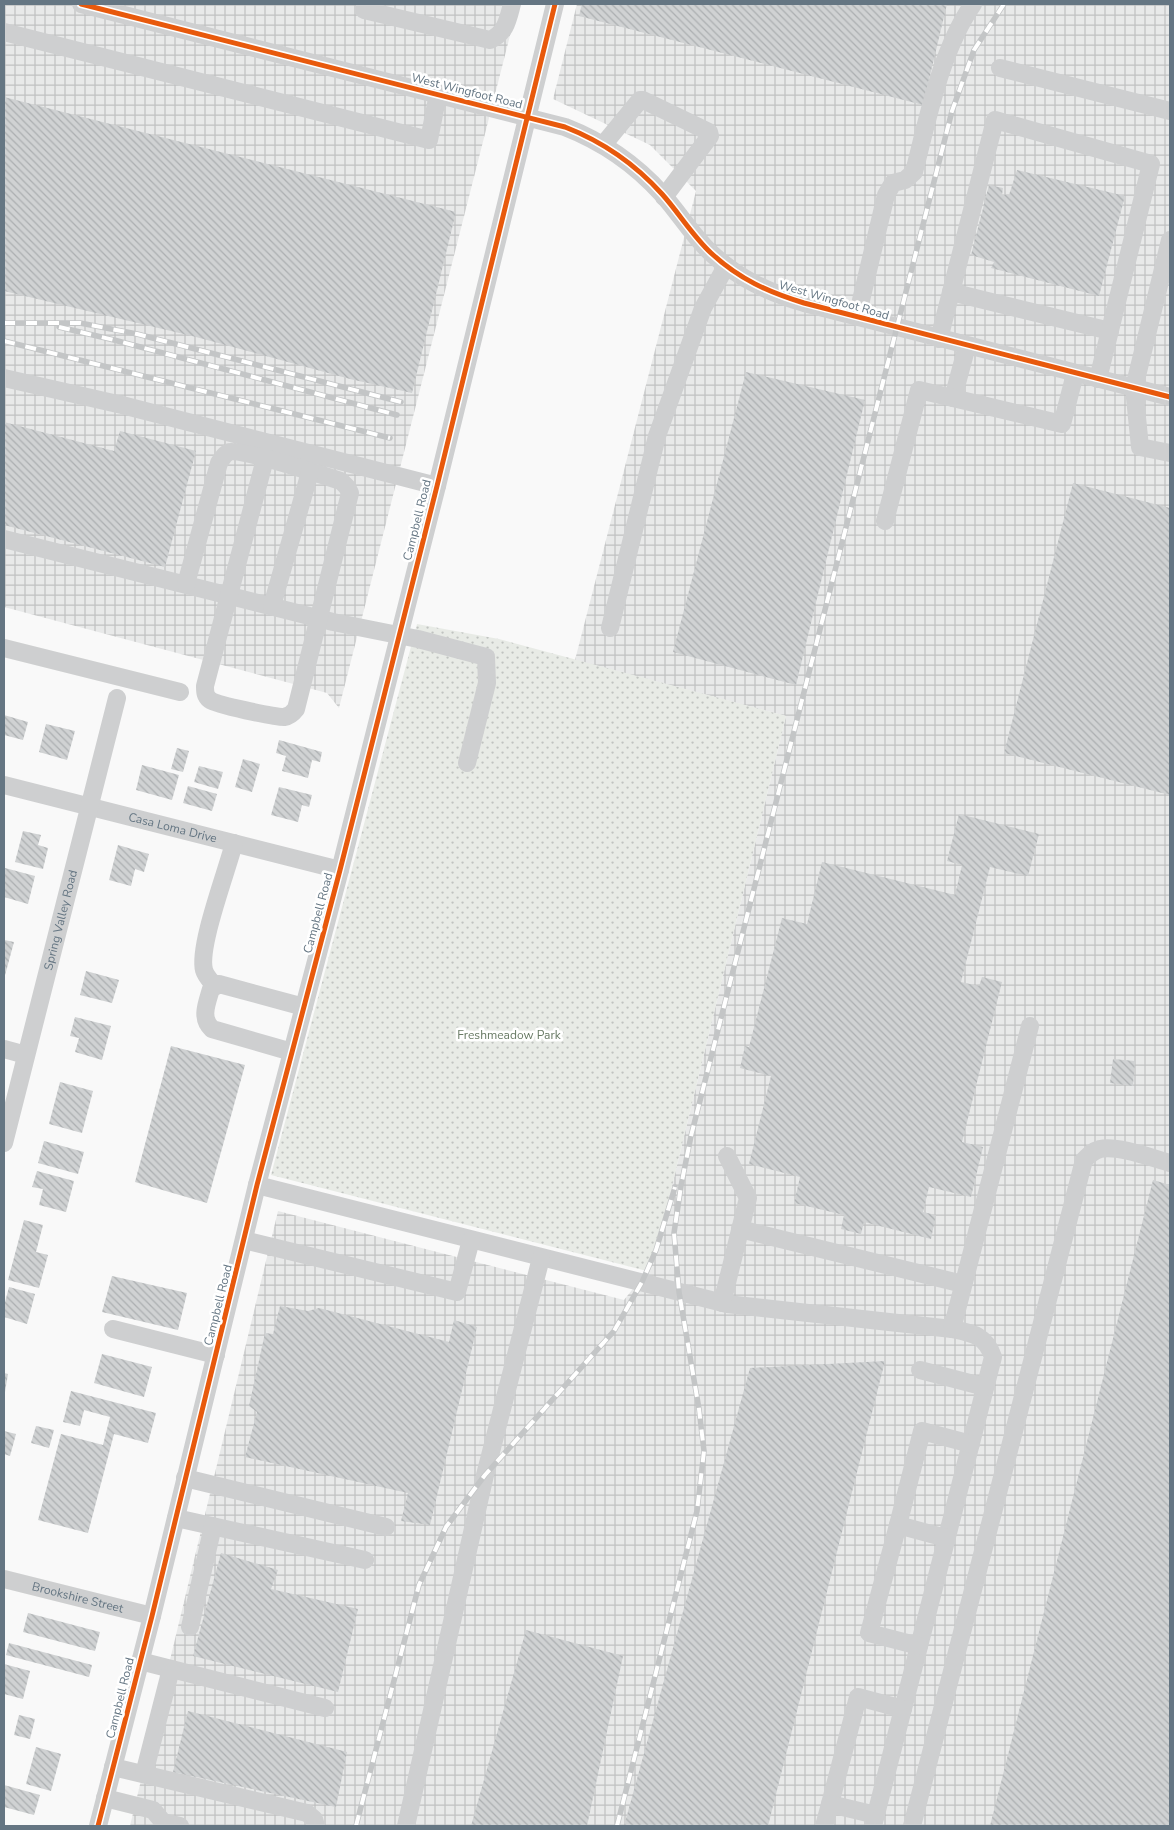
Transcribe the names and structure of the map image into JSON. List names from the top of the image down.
{
  "streets": {
    "street": [
      "West Wingfoot Road",
      "Campbell Road",
      "Casa Loma Drive",
      "Spring Valley Road",
      "Brookshire Street"
    ]
  },
  "crossings": [
    ["West Wingfoot Road", "Campbell Road"],
    ["Campbell Road", "Casa Loma Drive"],
    ["Campbell Road", "Brookshire Street"],
    ["Casa Loma Drive", "Spring Valley Road"]
  ],
  "parks": ["Freshmeadow Park"]
}
